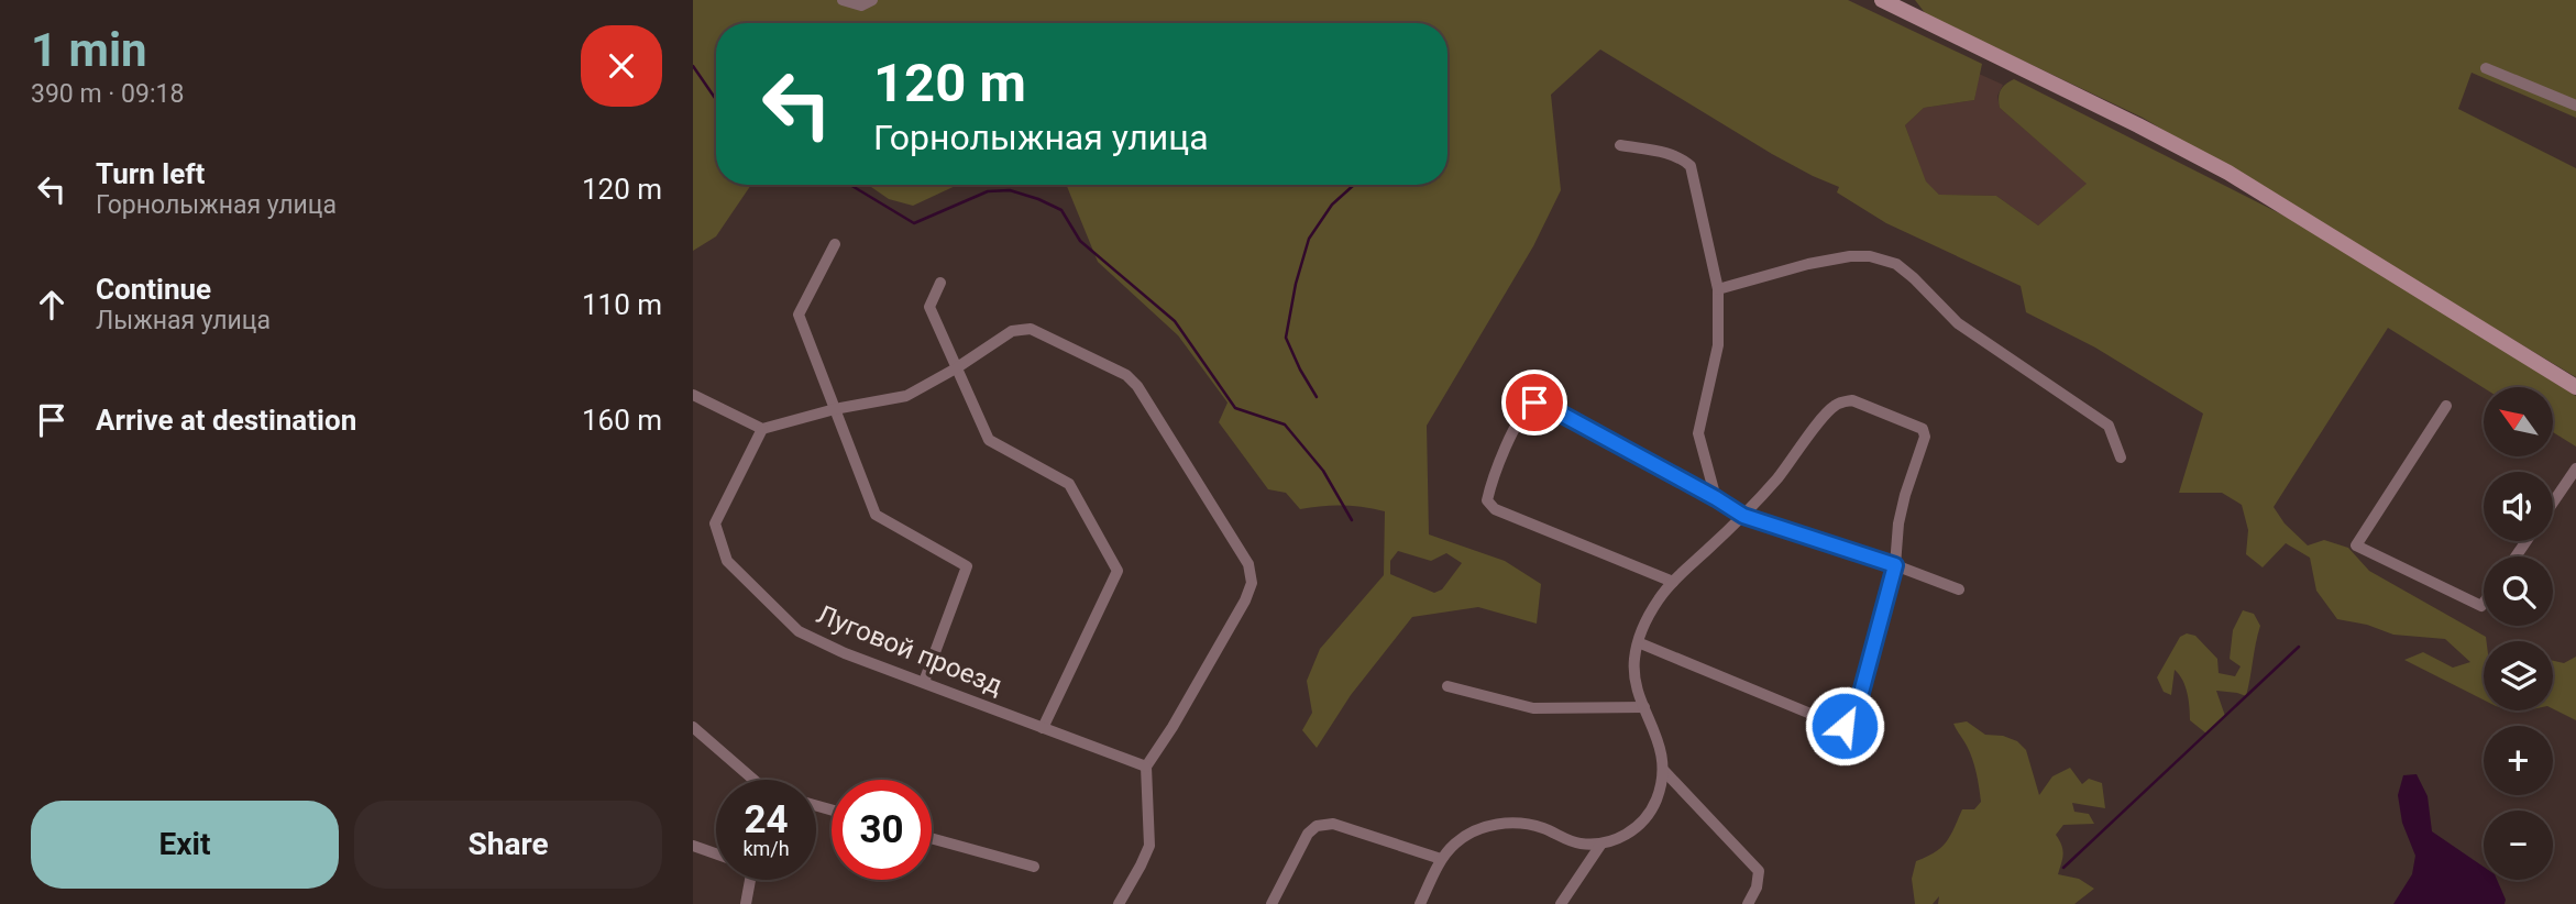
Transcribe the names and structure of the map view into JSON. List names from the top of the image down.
{
  "streets": {
    "street": ["Луговой проезд"]
  },
  "north": "top left",
  "page": {
    "heading": ["1 min", "390 m · 09:18"],
    "turn": ["120 m", "Горнолыжная улица"],
    "list": [
      {
        "name": "Turn left",
        "note": "Горнолыжная улица",
        "value": "120 m"
      },
      {
        "name": "Continue",
        "note": "Лыжная улица",
        "value": "110 m"
      },
      {
        "name": "Arrive at destination",
        "value": "160 m"
      }
    ],
    "map_buttons": ["+", "−"],
    "speed": "24 km/h",
    "limit": "30",
    "buttons": ["Exit", "Share"]
  }
}
